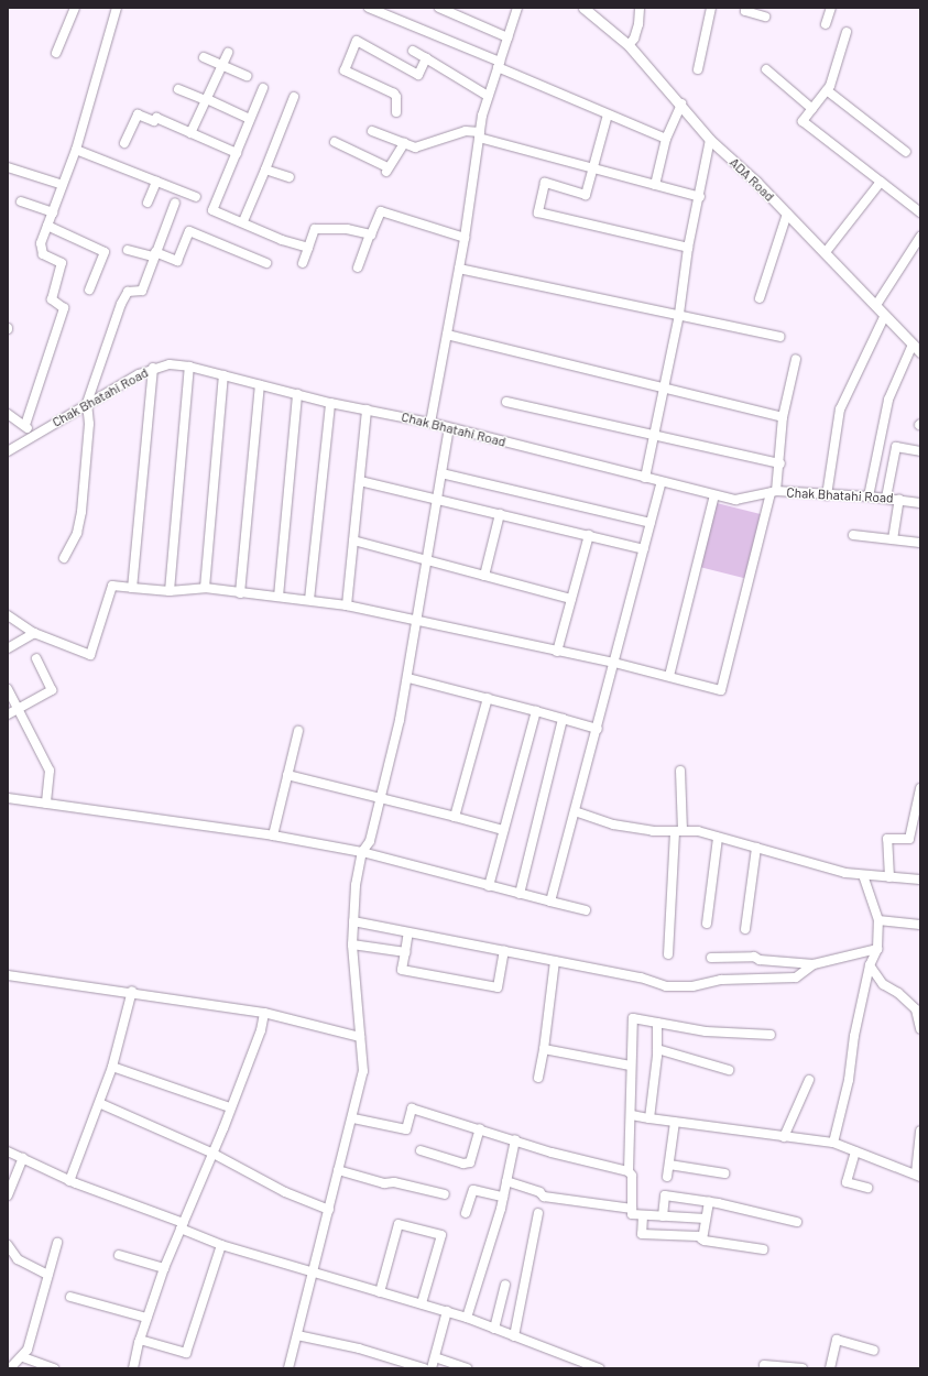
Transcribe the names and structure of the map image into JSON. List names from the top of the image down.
{
  "streets": {
    "street": ["ADA Road", "Chak Bhatahi Road"]
  }
}
